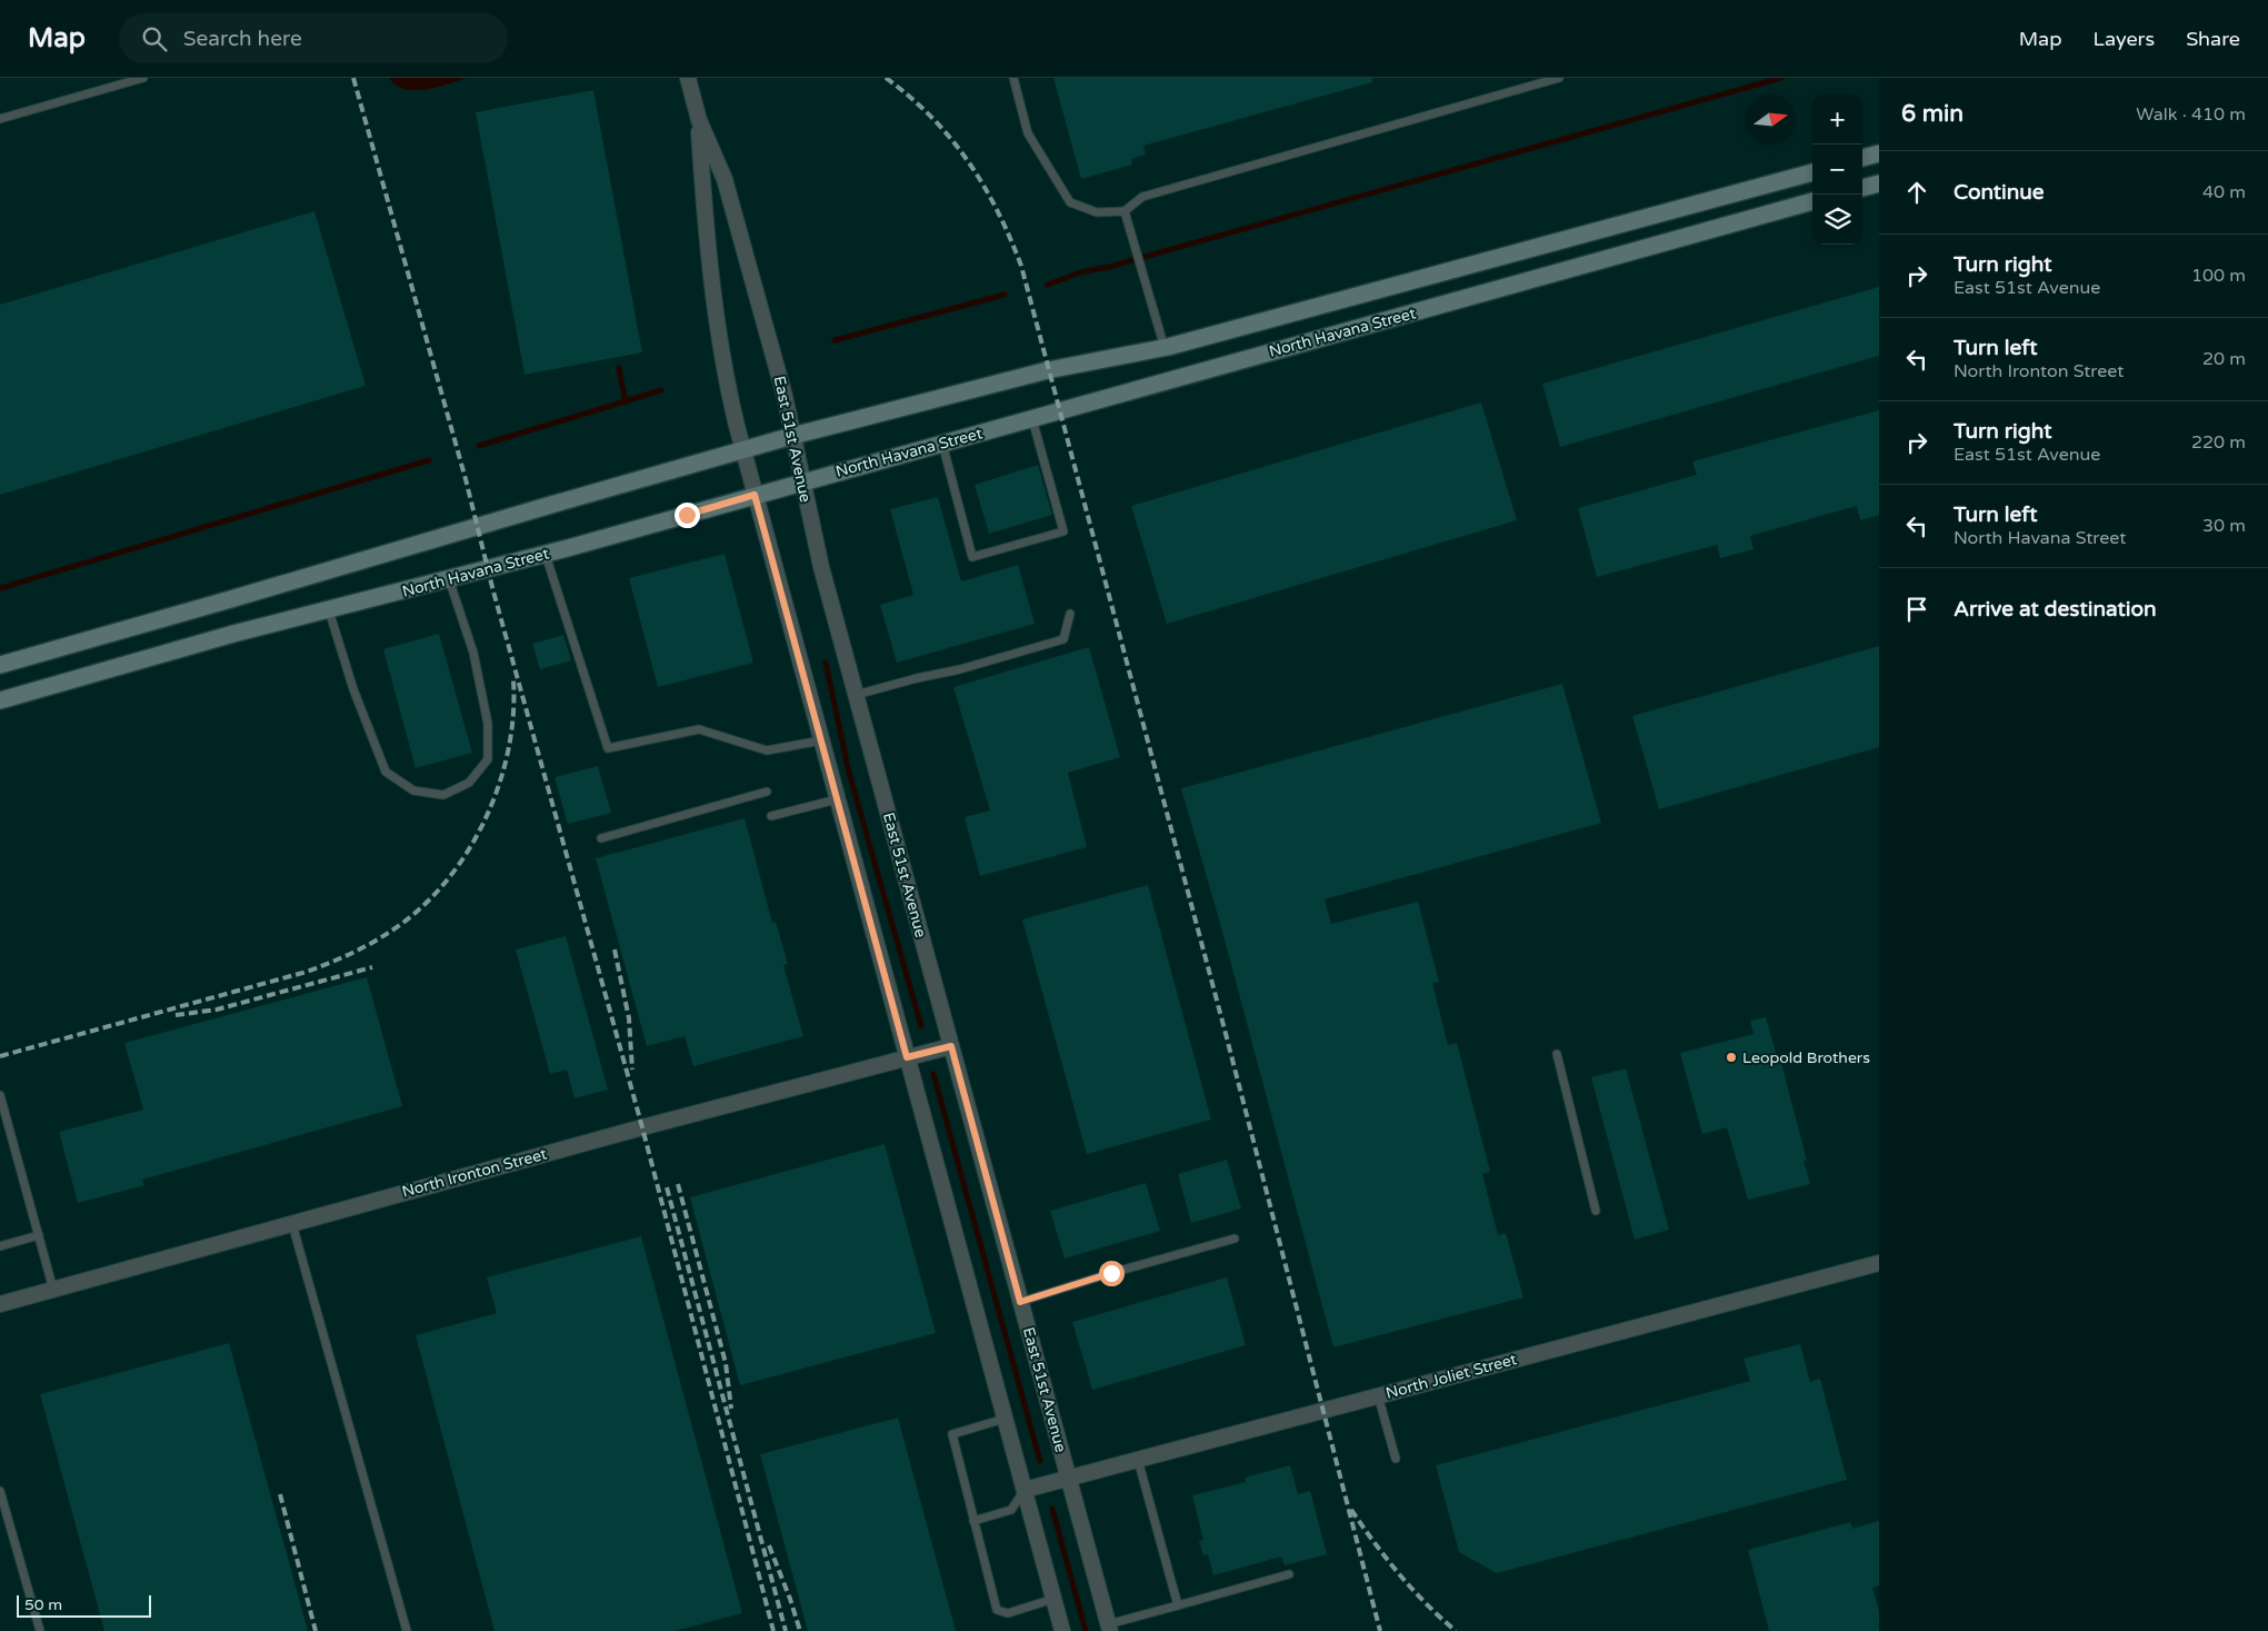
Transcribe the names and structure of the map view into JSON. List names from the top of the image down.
{
  "streets": {
    "main road": ["North Havana Street"],
    "street": ["East 51st Avenue", "North Ironton Street", "North Joliet Street"]
  },
  "crossings": [
    ["North Havana Street", "East 51st Avenue"],
    ["East 51st Avenue", "North Ironton Street"],
    ["East 51st Avenue", "North Joliet Street"]
  ],
  "places": ["Leopold Brothers"],
  "scale_bar": "50 m",
  "north": "right",
  "page": {
    "header": "Map",
    "search": "Search here",
    "nav": ["Map", "Layers", "Share"],
    "heading": ["6 min", "Walk · 410 m"],
    "map_buttons": ["+", "−"],
    "list": [
      ["Continue", "40 m"],
      ["Turn right", "East 51st Avenue", "100 m"],
      ["Turn left", "North Ironton Street", "20 m"],
      ["Turn right", "East 51st Avenue", "220 m"],
      ["Turn left", "North Havana Street", "30 m"],
      "Arrive at destination"
    ],
    "scale": "50 m"
  }
}
